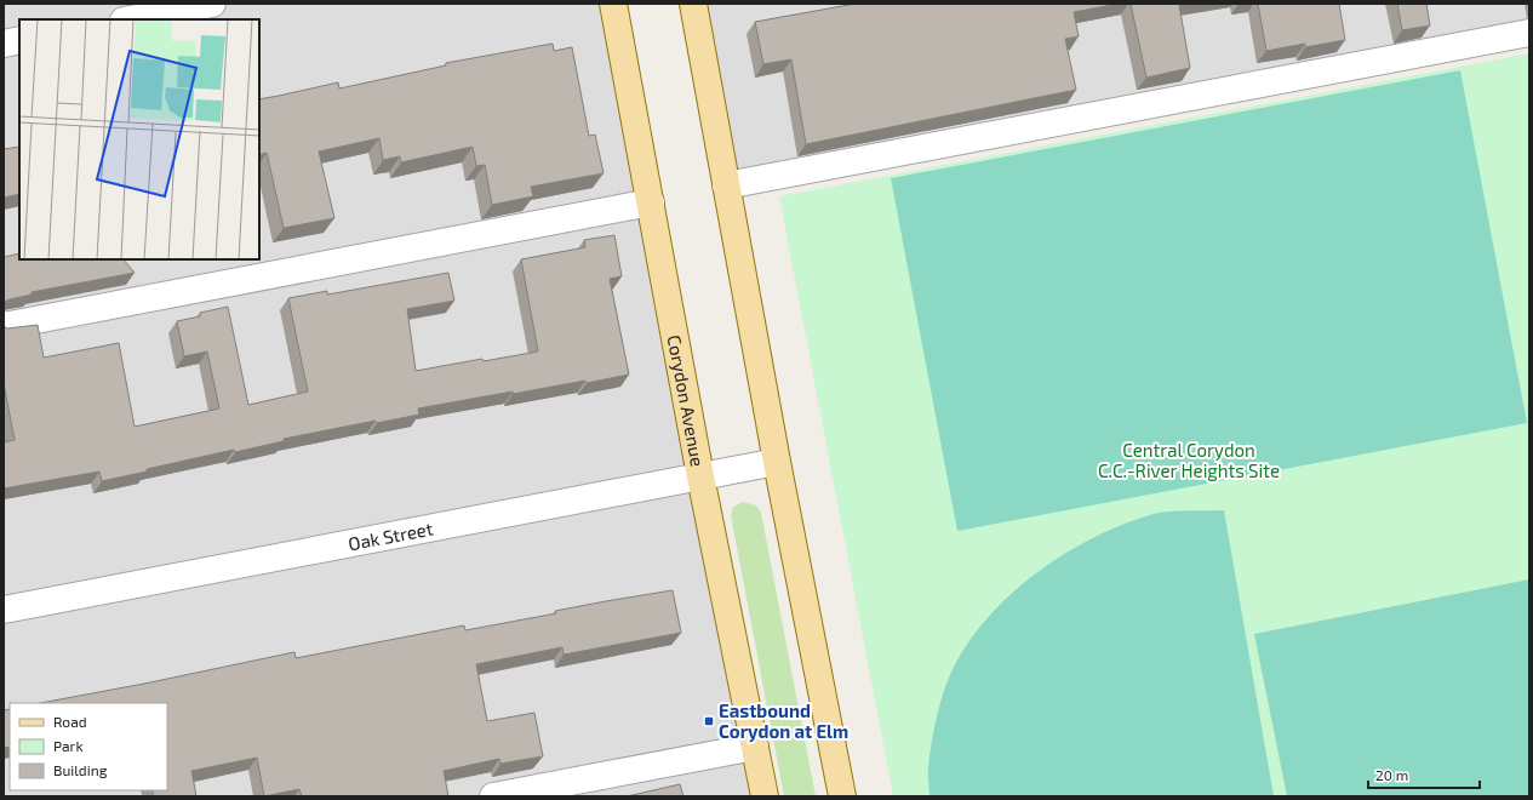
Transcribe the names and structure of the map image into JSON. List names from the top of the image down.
{
  "streets": {
    "main road": ["Corydon Avenue"],
    "street": ["Oak Street"]
  },
  "crossings": [
    ["Corydon Avenue", "Oak Street"]
  ],
  "parks": ["Central Corydon C.C.-River Heights Site"],
  "places": {
    "transit": ["Eastbound Corydon at Elm"]
  },
  "legend": ["Road", "Park", "Building"],
  "scale_bar": "20 m"
}
